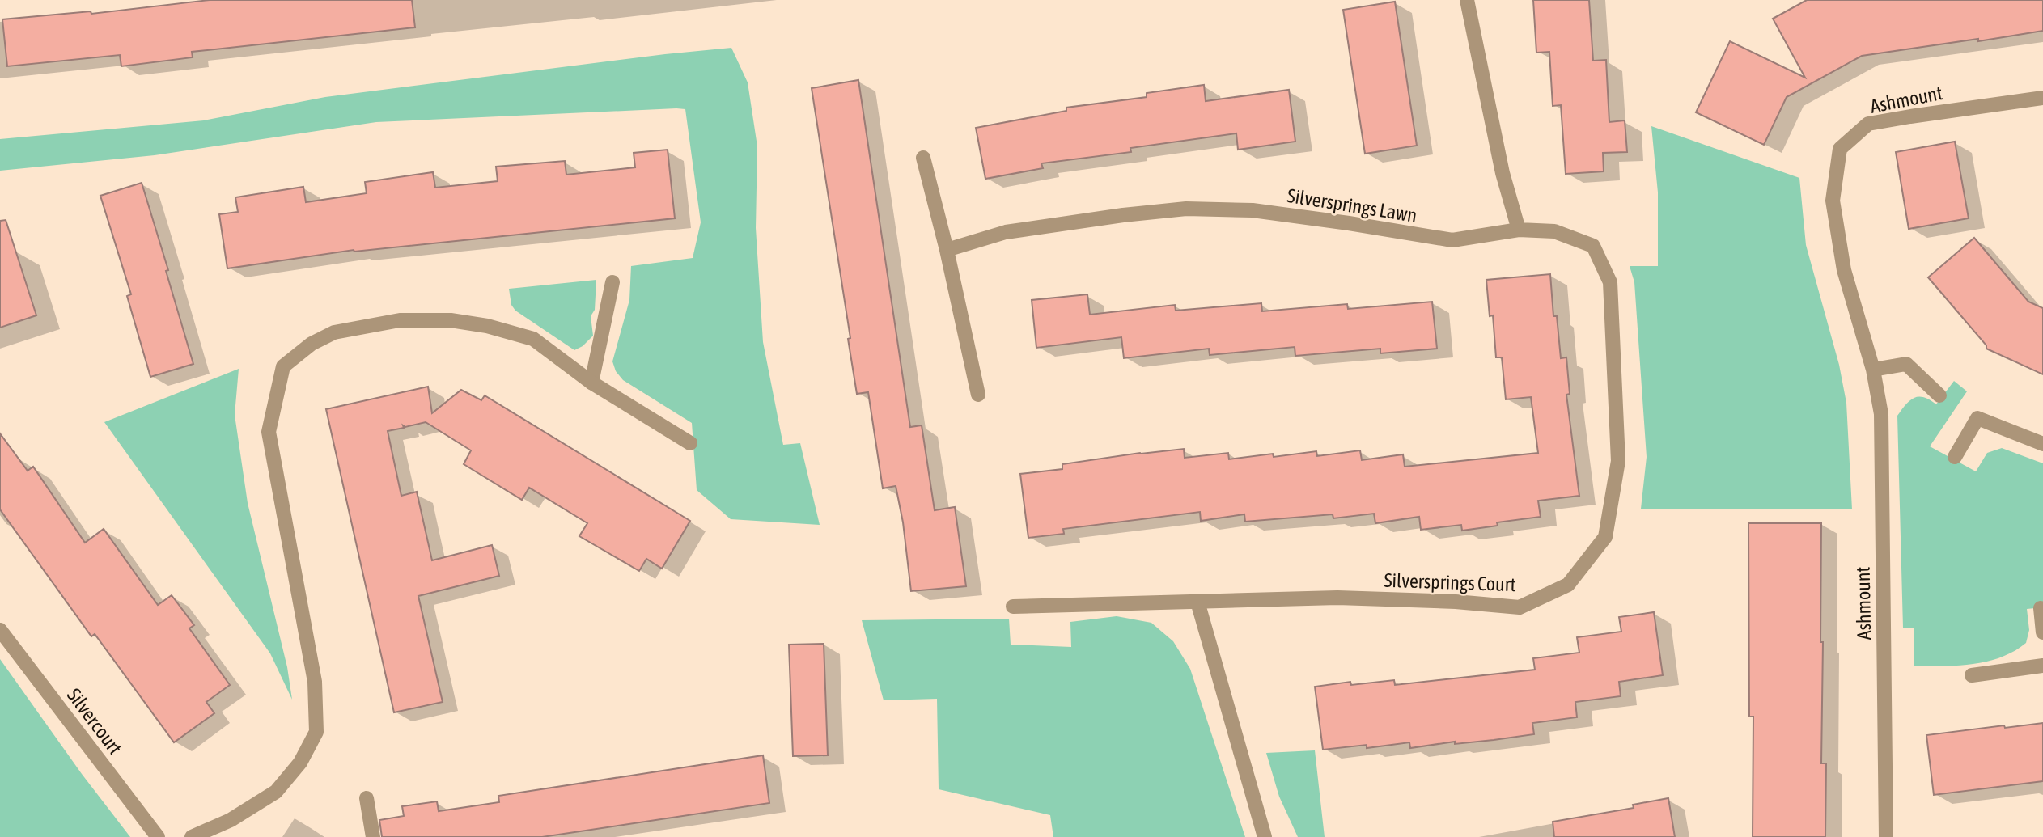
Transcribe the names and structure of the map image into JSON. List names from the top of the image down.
{
  "streets": {
    "street": [
      "Ashmount",
      "Silversprings Lawn",
      "Silversprings Court",
      "Silvercourt"
    ]
  },
  "crossings": [
    ["Silversprings Lawn", "Silversprings Court"]
  ]
}
